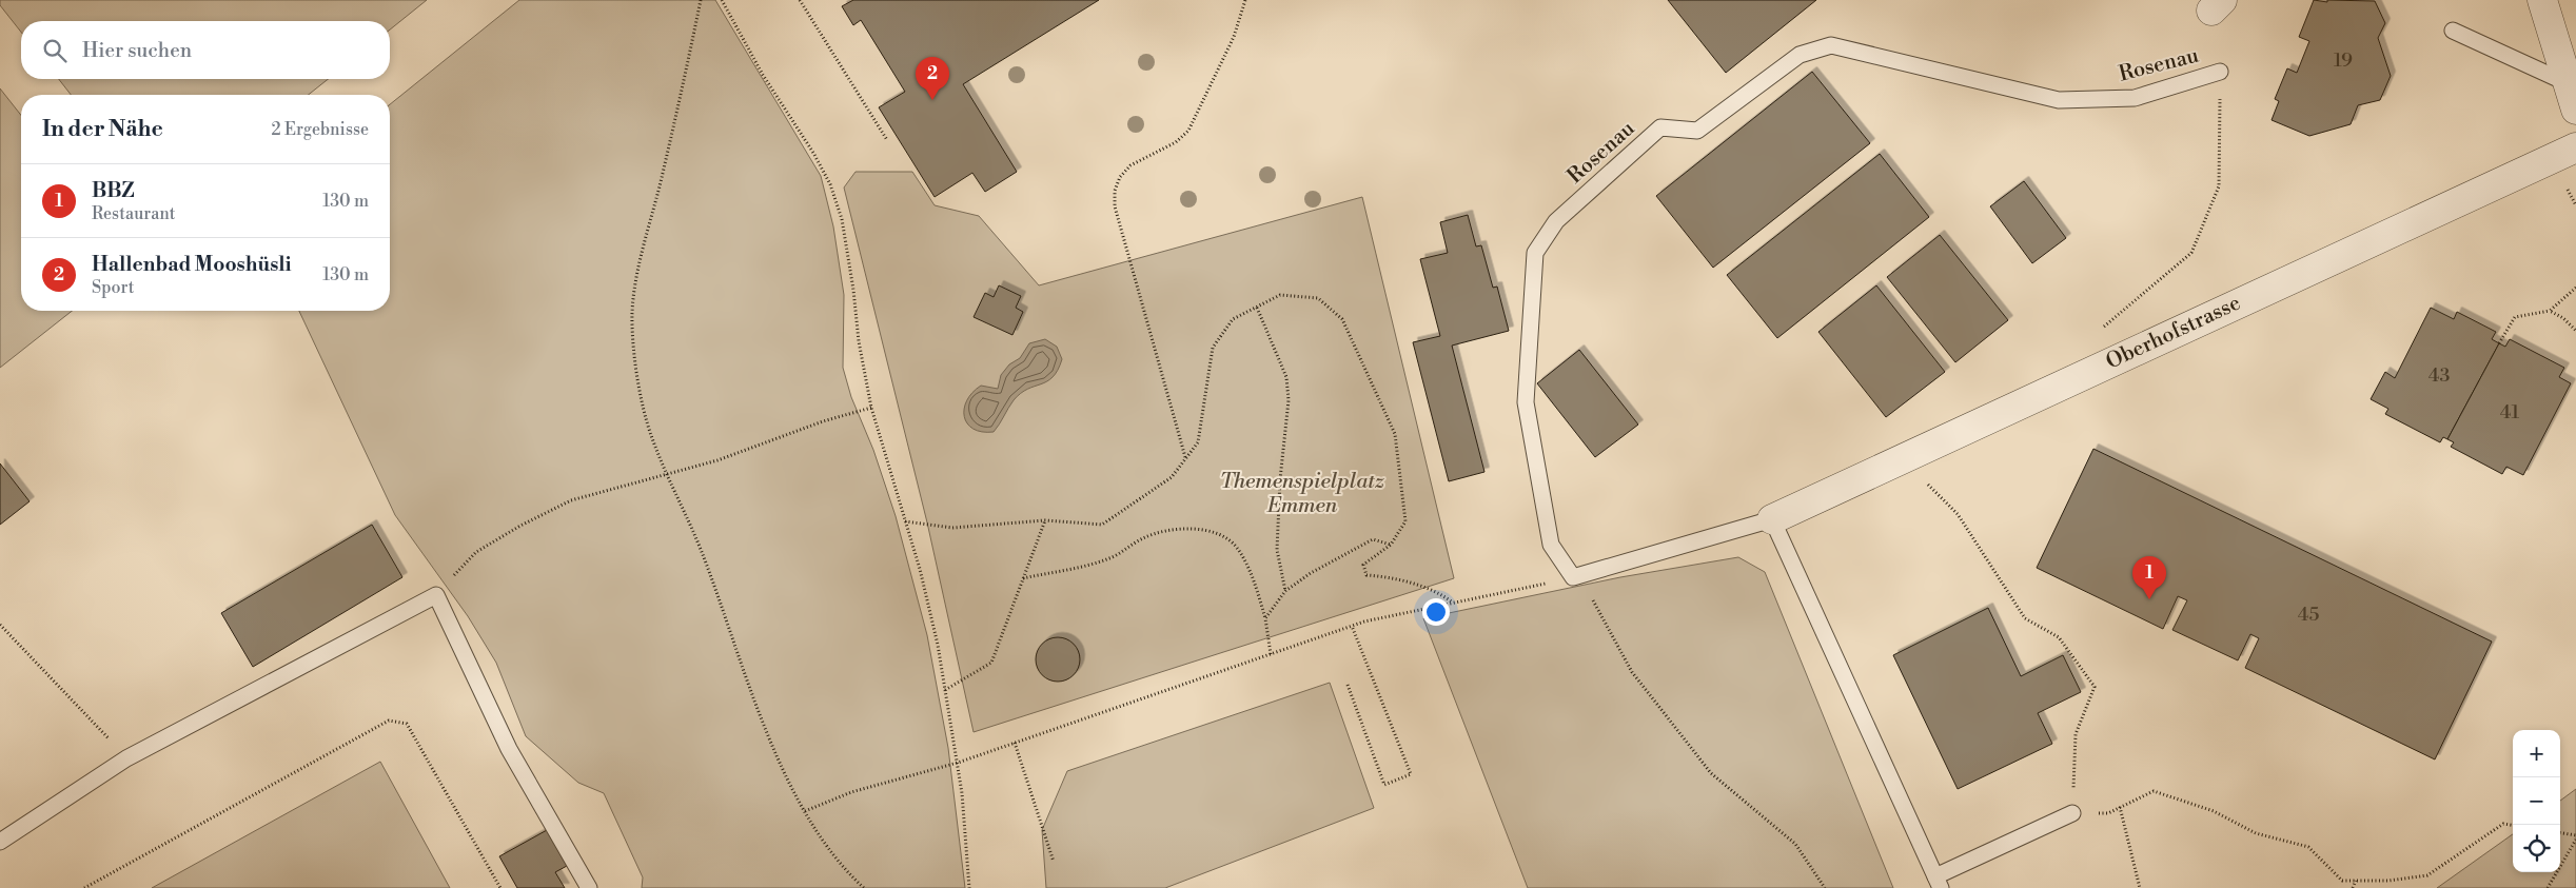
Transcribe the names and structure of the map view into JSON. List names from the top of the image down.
{
  "streets": {
    "street": ["Oberhofstrasse"],
    "lane": ["Rosenau"]
  },
  "parks": ["Themenspielplatz Emmen"],
  "house_numbers": [
    "19",
    "43",
    "41",
    "45"
  ],
  "page": {
    "search": "Hier suchen",
    "pins": ["2", "1"],
    "heading": ["In der Nähe", "2 Ergebnisse"],
    "list": [
      {
        "mark": "1",
        "name": "BBZ",
        "note": "Restaurant",
        "value": "130 m"
      },
      {
        "mark": "2",
        "name": "Hallenbad Mooshüsli",
        "note": "Sport",
        "value": "130 m"
      }
    ],
    "map_buttons": ["+", "−"]
  }
}
